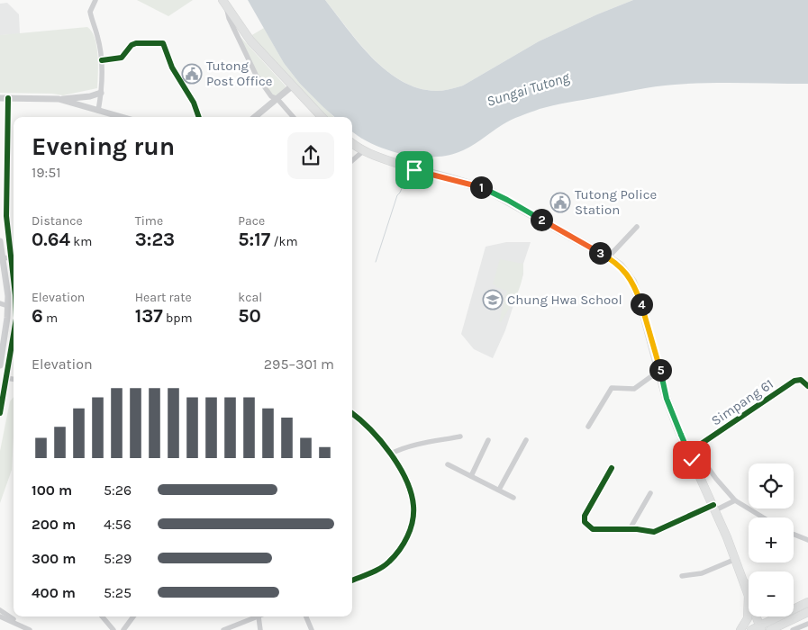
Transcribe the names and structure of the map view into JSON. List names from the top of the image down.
{
  "streets": {
    "street": ["Simpang 61"]
  },
  "water": ["Sungai Tutong"],
  "places": {
    "public building": ["Tutong Post Office", "Tutong Police Station"],
    "school or university": ["Chung Hwa School"]
  },
  "page": {
    "heading": ["Evening run", "19:51"],
    "pins": [
      "1",
      "2",
      "3",
      "4",
      "5"
    ],
    "stats": [
      ["Distance", "0.64 km"],
      ["Time", "3:23"],
      ["Pace", "5:17 /km"],
      ["Elevation", "6 m"],
      ["Heart rate", "137 bpm"],
      ["kcal", "50"]
    ],
    "chart": ["Elevation", "295–301 m"],
    "map_buttons": ["+", "−"],
    "list": [
      {
        "name": "100 m",
        "note": "5:26"
      },
      {
        "name": "200 m",
        "note": "4:56"
      },
      {
        "name": "300 m",
        "note": "5:29"
      },
      {
        "name": "400 m",
        "note": "5:25"
      }
    ]
  }
}
